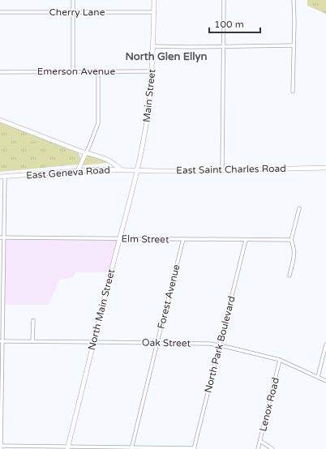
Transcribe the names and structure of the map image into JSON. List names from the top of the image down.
{
  "streets": {
    "street": [
      "Cherry Lane",
      "Emerson Avenue",
      "Main Street",
      "East Saint Charles Road",
      "East Geneva Road",
      "Elm Street",
      "Forest Avenue",
      "North Main Street",
      "Oak Street",
      "North Park Boulevard",
      "Lenox Road"
    ]
  },
  "crossings": [
    ["Cherry Lane", "Main Street"],
    ["Emerson Avenue", "Main Street"],
    ["Main Street", "East Saint Charles Road"],
    ["Main Street", "East Geneva Road"],
    ["Main Street", "North Main Street"],
    ["East Saint Charles Road", "East Geneva Road"],
    ["East Saint Charles Road", "North Main Street"],
    ["East Geneva Road", "North Main Street"],
    ["Elm Street", "Forest Avenue"],
    ["Elm Street", "North Main Street"],
    ["Elm Street", "North Park Boulevard"],
    ["Forest Avenue", "Oak Street"],
    ["North Main Street", "Oak Street"],
    ["Oak Street", "North Park Boulevard"],
    ["Oak Street", "Lenox Road"]
  ],
  "districts": ["North Glen Ellyn"],
  "scale_bar": "100 m"
}
